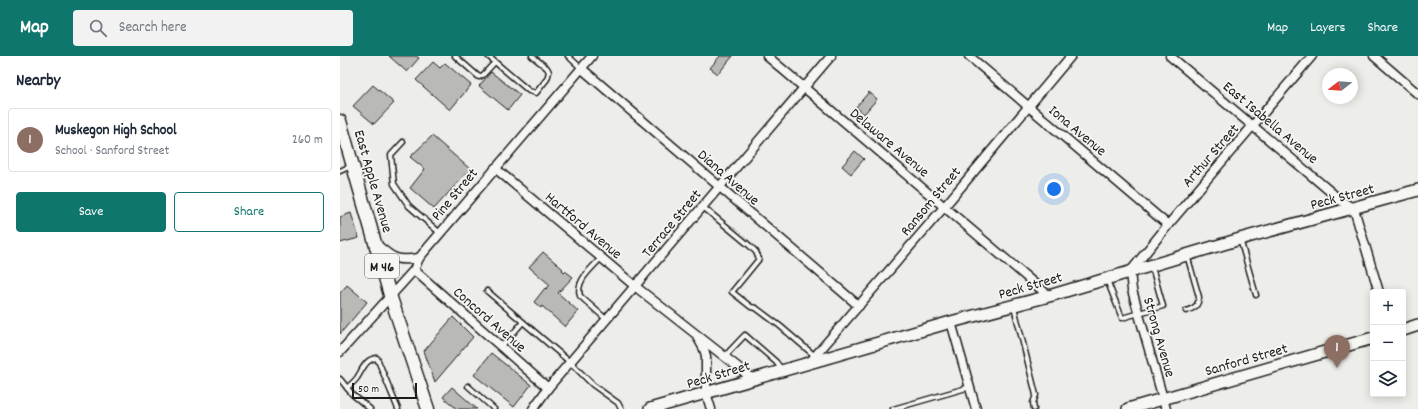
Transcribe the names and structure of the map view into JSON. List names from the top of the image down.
{
  "streets": {
    "main road": ["East Apple Avenue", "M 46"],
    "street": [
      "East Isabella Avenue",
      "Iona Avenue",
      "Delaware Avenue",
      "Arthur Street",
      "Diana Avenue",
      "Pine Street",
      "Peck Street",
      "Ransom Street",
      "Terrace Street",
      "Hartford Avenue",
      "Concord Avenue",
      "Strong Avenue",
      "Sanford Street"
    ]
  },
  "crossings": [
    ["East Isabella Avenue", "Arthur Street"],
    ["East Isabella Avenue", "Peck Street"],
    ["Iona Avenue", "Arthur Street"],
    ["Iona Avenue", "Ransom Street"],
    ["Delaware Avenue", "Peck Street"],
    ["Delaware Avenue", "Ransom Street"],
    ["Delaware Avenue", "Terrace Street"],
    ["Arthur Street", "Peck Street"],
    ["Arthur Street", "Strong Avenue"],
    ["Diana Avenue", "Pine Street"],
    ["Diana Avenue", "Ransom Street"],
    ["Diana Avenue", "Terrace Street"],
    ["East Apple Avenue", "Pine Street"],
    ["Pine Street", "Hartford Avenue"],
    ["Pine Street", "Concord Avenue"],
    ["Peck Street", "Ransom Street"],
    ["Peck Street", "Hartford Avenue"],
    ["Peck Street", "Strong Avenue"],
    ["Terrace Street", "Hartford Avenue"],
    ["Terrace Street", "Concord Avenue"],
    ["Strong Avenue", "Sanford Street"]
  ],
  "scale_bar": "50 m",
  "north": "left",
  "page": {
    "header": "Map",
    "search": "Search here",
    "nav": ["Map", "Layers", "Share"],
    "heading": "Nearby",
    "list": [
      {
        "mark": "1",
        "name": "Muskegon High School",
        "note": "School · Sanford Street",
        "value": "260 m"
      }
    ],
    "buttons": ["Save", "Share"],
    "map_buttons": ["+", "−"],
    "pins": "1",
    "scale": "50 m"
  }
}
